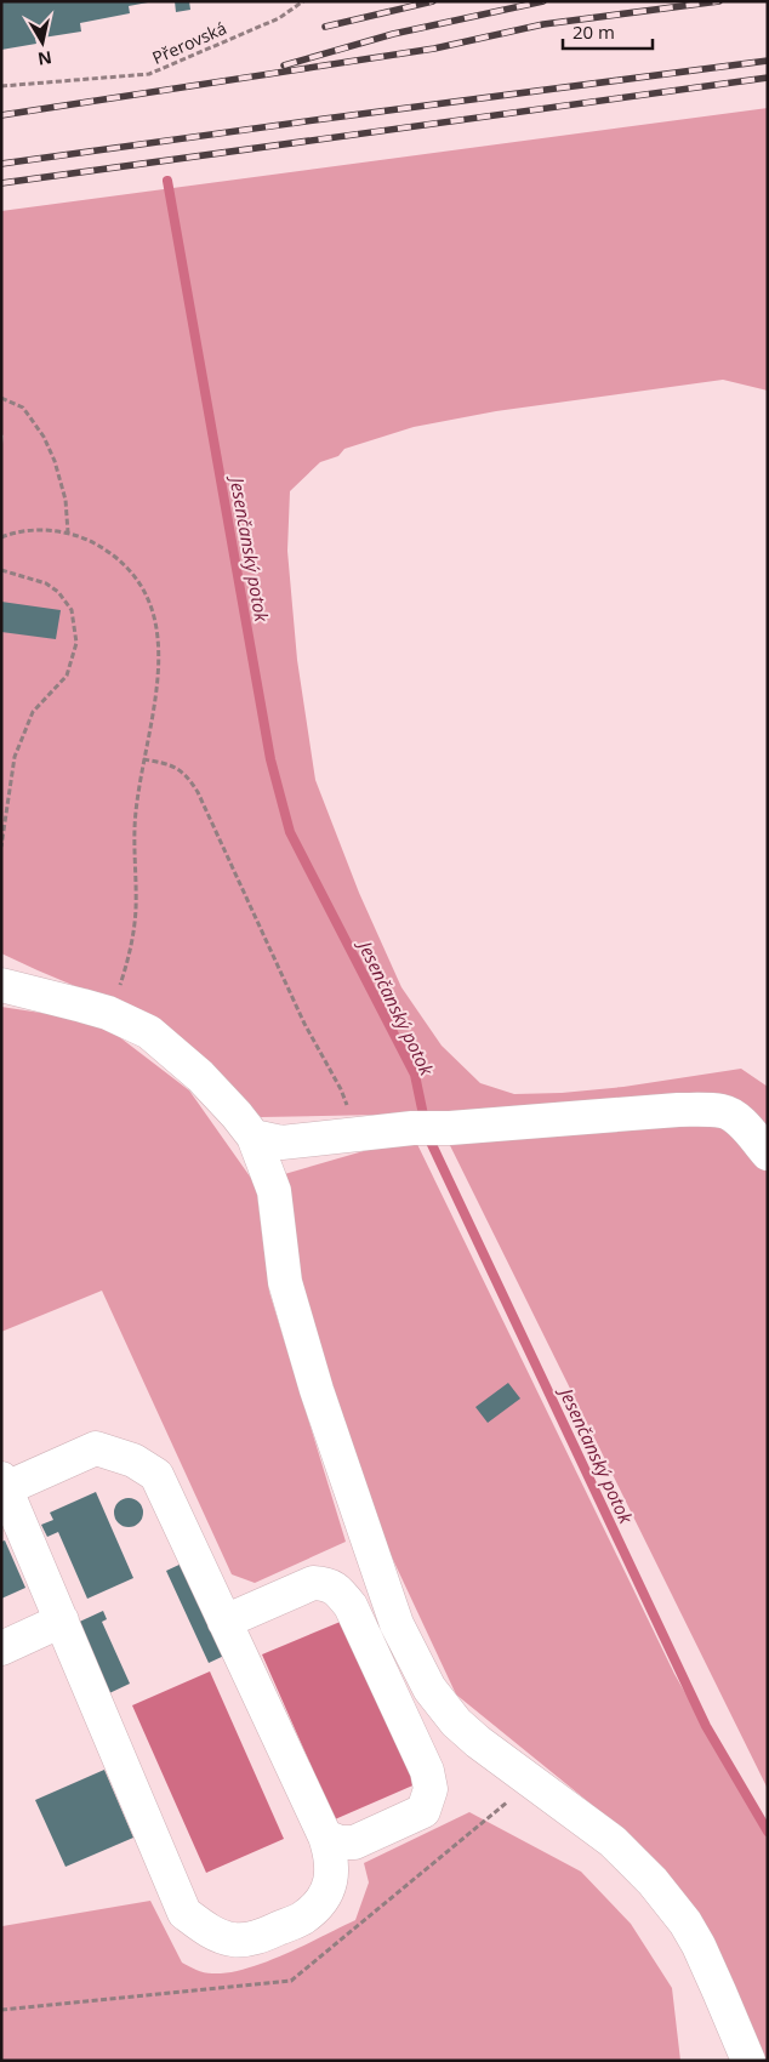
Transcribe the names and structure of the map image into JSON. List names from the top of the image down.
{
  "streets": {
    "path": ["Přerovská"]
  },
  "water": ["Jesenčanský potok"],
  "scale_bar": "20 m",
  "north": "bottom"
}
